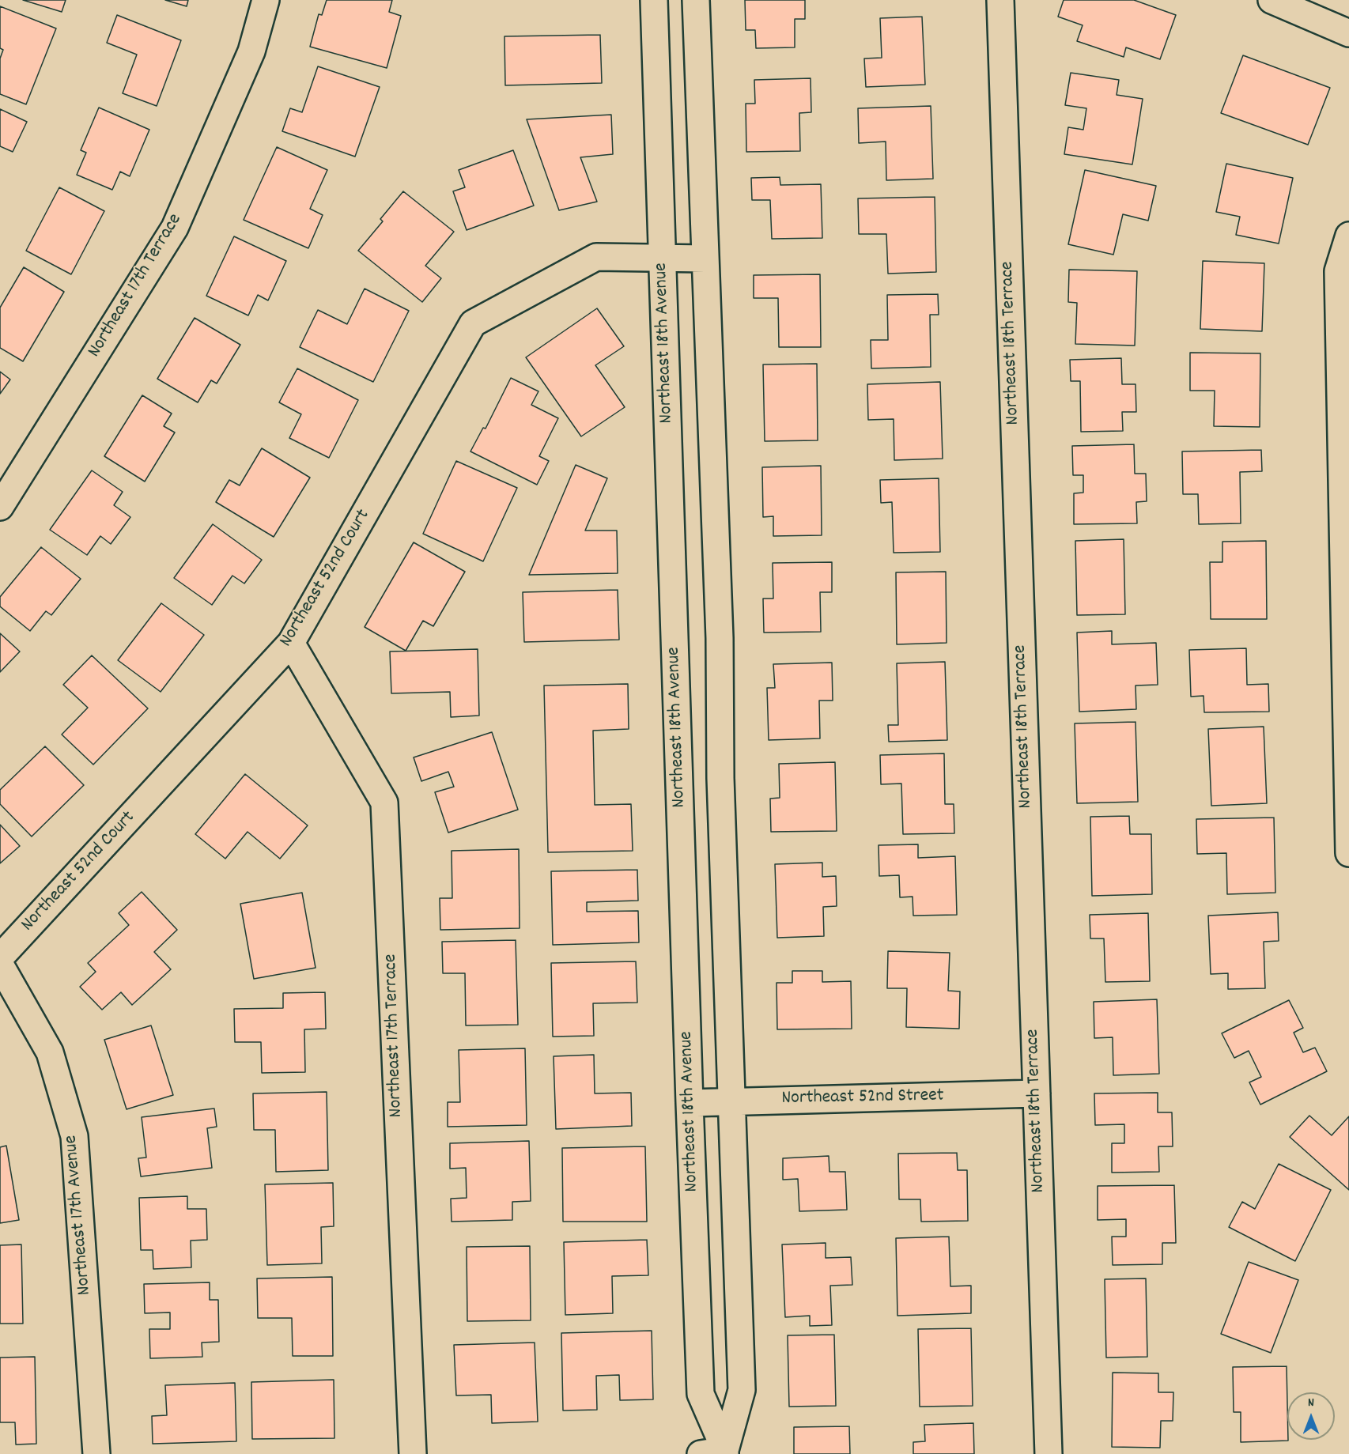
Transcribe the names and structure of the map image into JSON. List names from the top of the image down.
{
  "streets": {
    "street": [
      "Northeast 17th Terrace",
      "Northeast 18th Avenue",
      "Northeast 18th Terrace",
      "Northeast 52nd Court",
      "Northeast 52nd Street",
      "Northeast 17th Avenue"
    ]
  },
  "crossings": [
    ["Northeast 17th Terrace", "Northeast 52nd Court"],
    ["Northeast 18th Avenue", "Northeast 52nd Court"],
    ["Northeast 18th Avenue", "Northeast 52nd Street"],
    ["Northeast 18th Terrace", "Northeast 52nd Street"]
  ],
  "north": "top"
}
